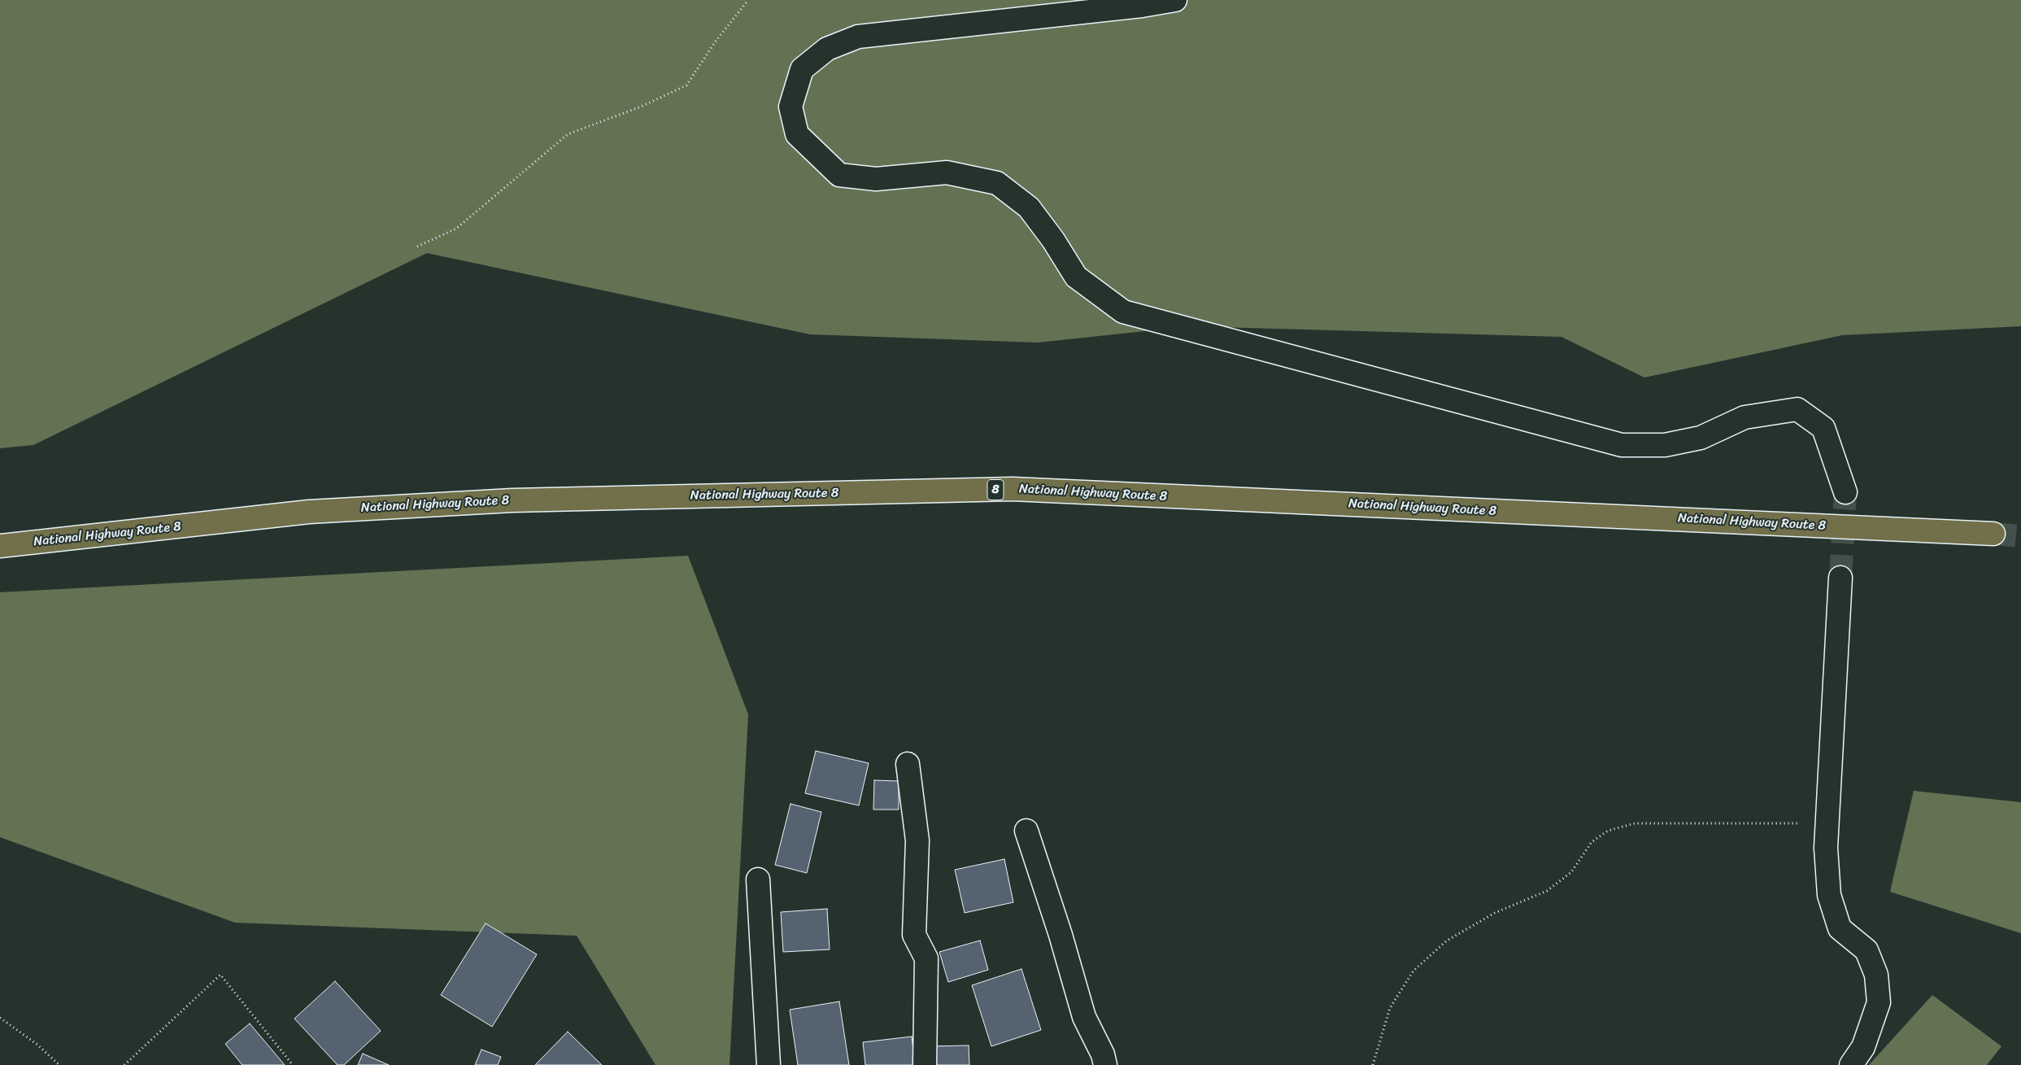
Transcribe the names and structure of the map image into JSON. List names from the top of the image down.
{
  "streets": {
    "highway": ["8", "National Highway Route 8"]
  }
}
